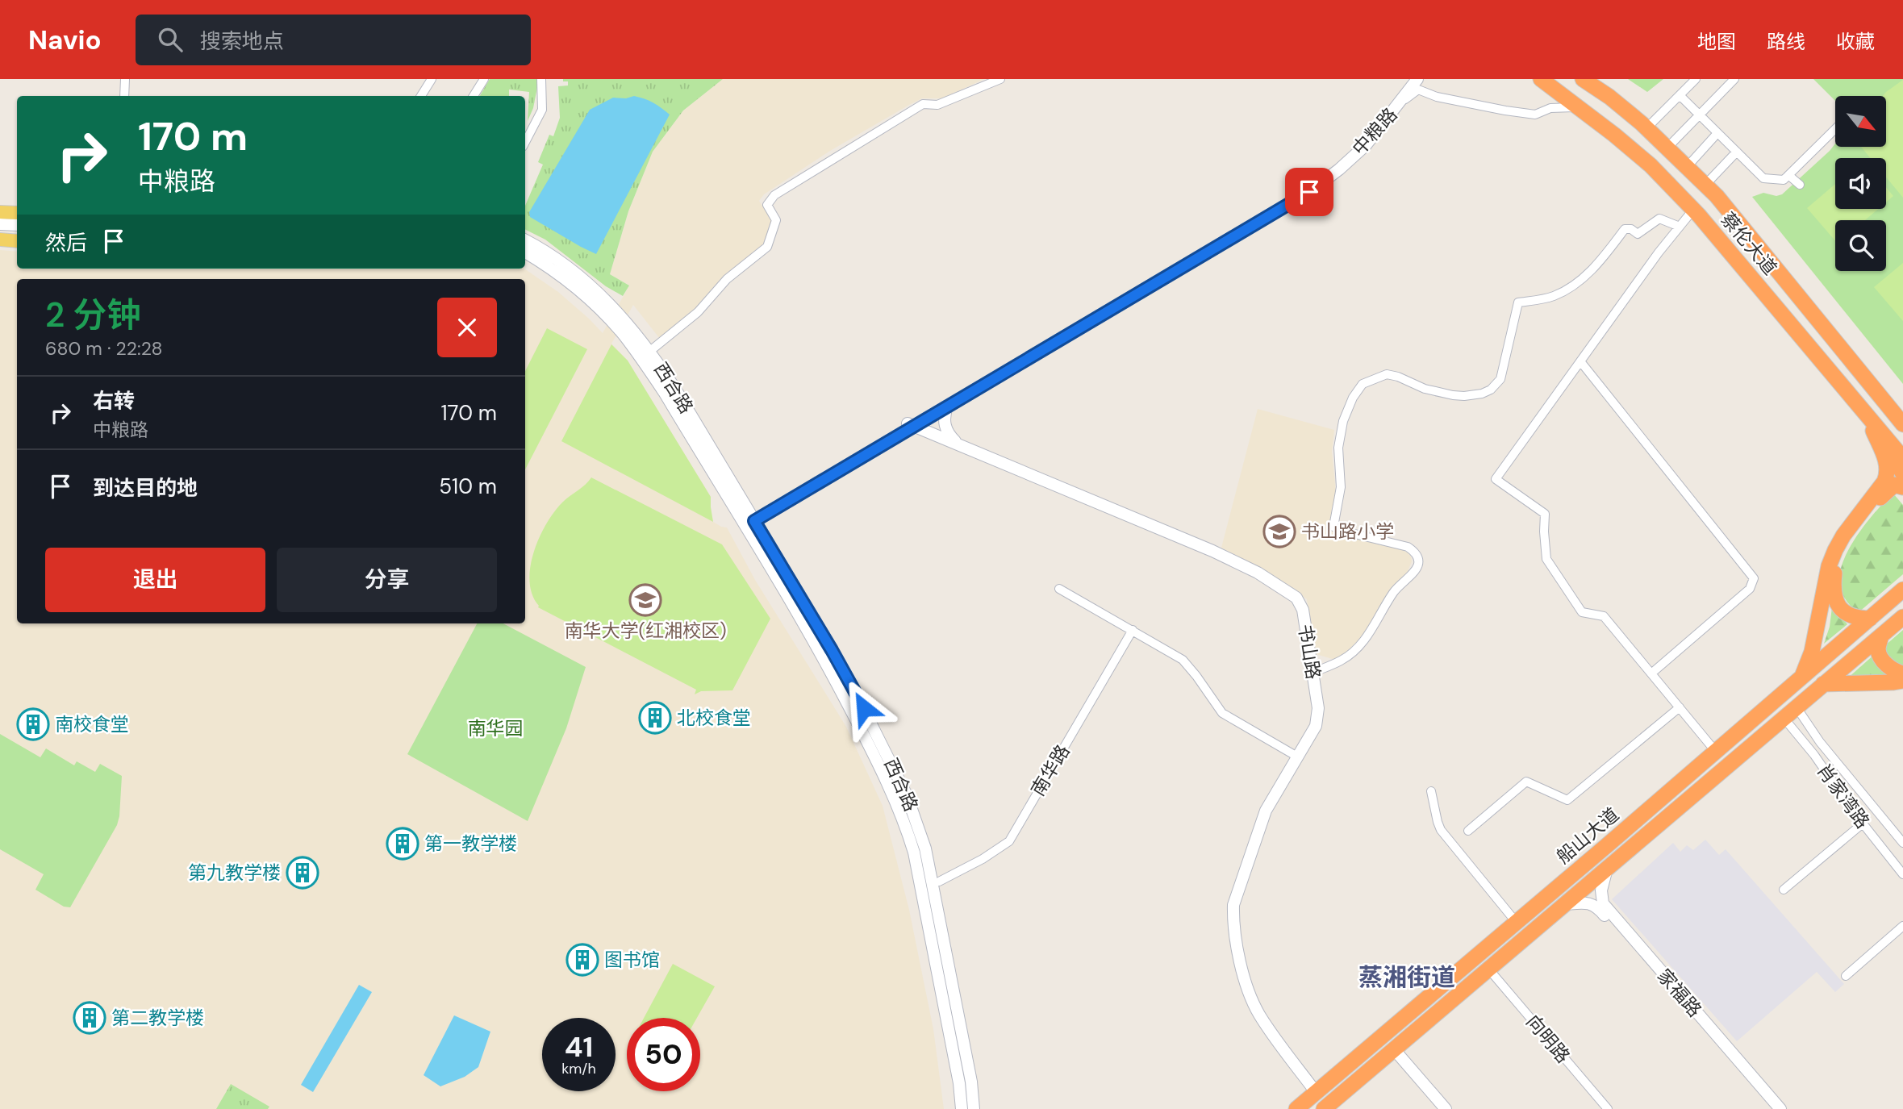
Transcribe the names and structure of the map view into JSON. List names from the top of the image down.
{
  "streets": {
    "highway": ["蔡伦大道", "船山大道"],
    "street": [
      "中粮路",
      "西合路",
      "书山路",
      "南华路",
      "肖家湾路",
      "家福路",
      "向明路"
    ]
  },
  "crossings": [
    ["中粮路", "西合路"],
    ["中粮路", "书山路"],
    ["书山路", "船山大道"],
    ["肖家湾路", "船山大道"],
    ["船山大道", "家福路"],
    ["船山大道", "向明路"]
  ],
  "districts": ["蒸湘街道"],
  "parks": ["南华园"],
  "places": {
    "school or university": ["书山路小学", "南华大学(红湘校区)"],
    "building": [
      "北校食堂",
      "南校食堂",
      "第一教学楼",
      "第九教学楼",
      "图书馆",
      "第二教学楼"
    ]
  },
  "north": "bottom right",
  "page": {
    "header": "Navio",
    "search": "搜索地点",
    "nav": ["地图", "路线", "收藏"],
    "turn": ["170 m", "中粮路"],
    "then": "然后",
    "heading": ["2 分钟", "680 m · 22:28"],
    "list": [
      {
        "name": "右转",
        "note": "中粮路",
        "value": "170 m"
      },
      {
        "name": "到达目的地",
        "value": "510 m"
      }
    ],
    "buttons": ["退出", "分享"],
    "speed": "41 km/h",
    "limit": "50"
  }
}
